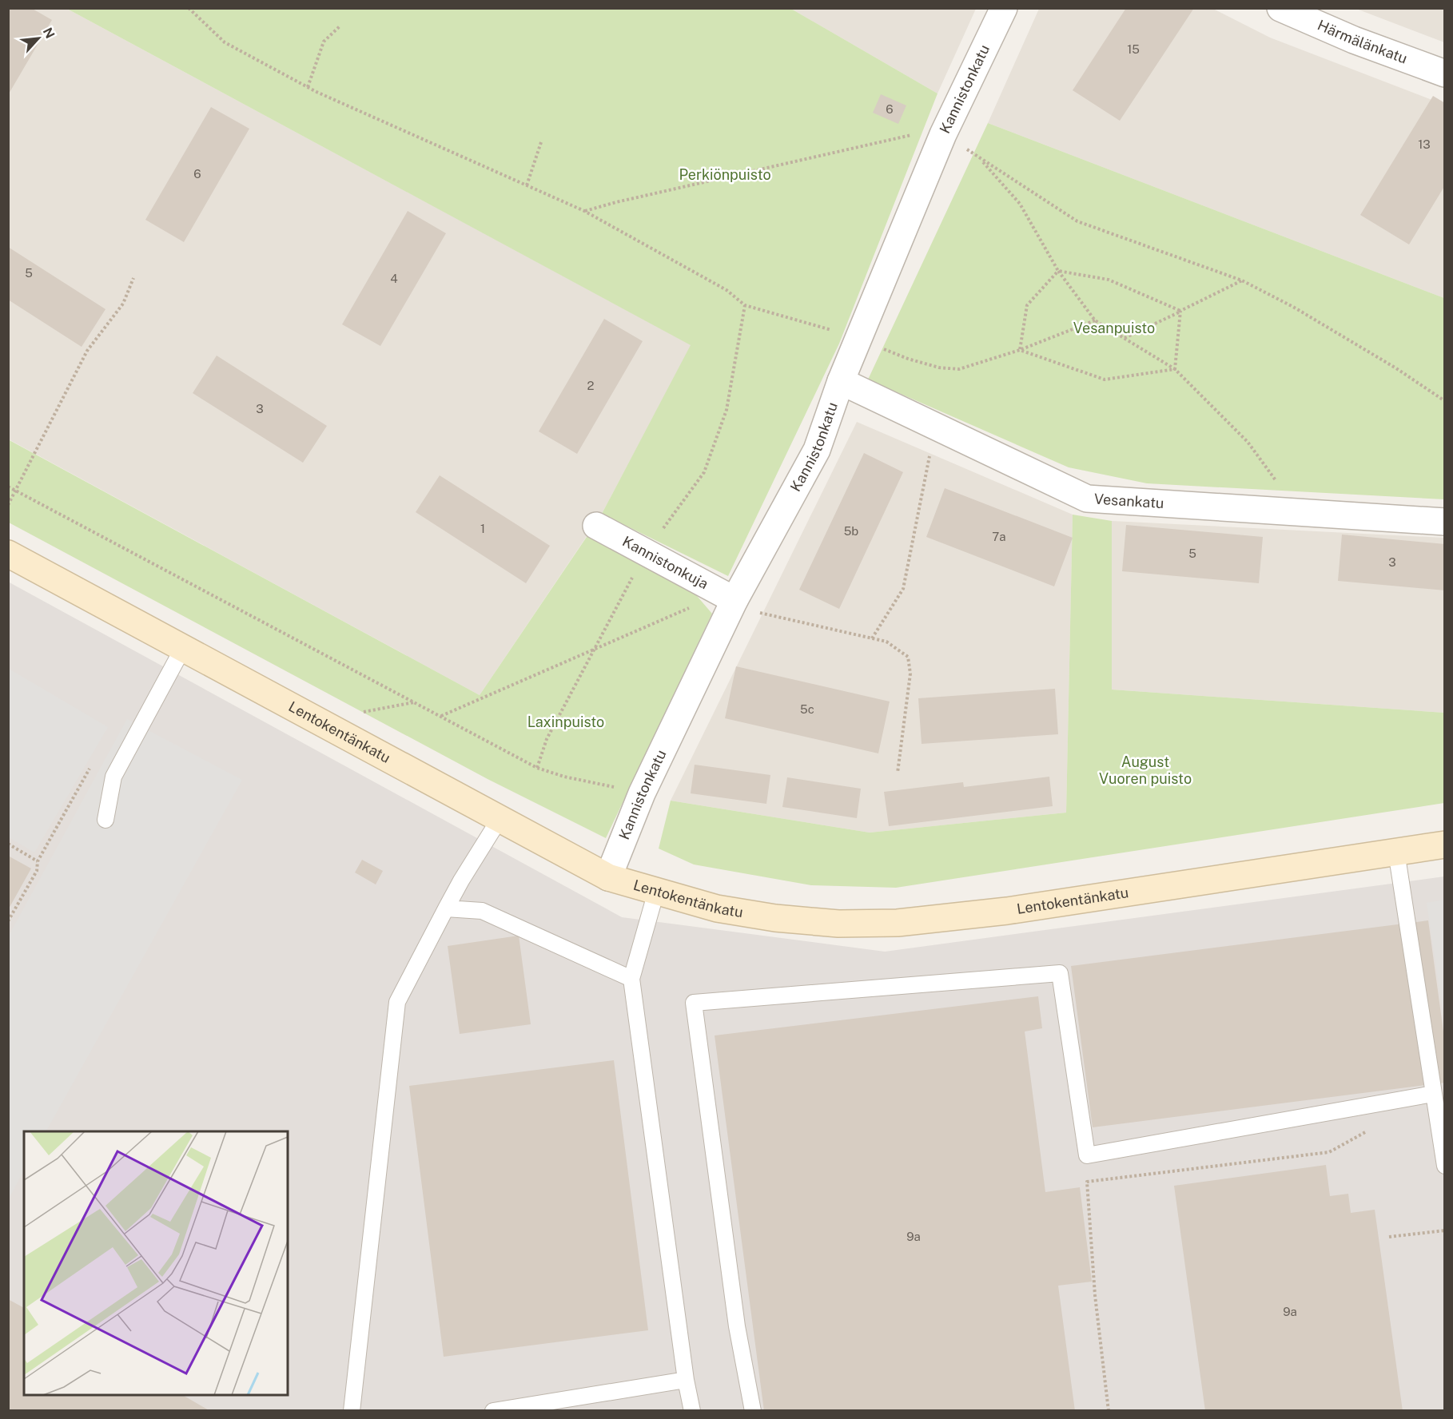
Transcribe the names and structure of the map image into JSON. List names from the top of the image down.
{
  "streets": {
    "street": [
      "Härmälänkatu",
      "Kannistonkatu",
      "Vesankatu",
      "Kannistonkuja",
      "Lentokentänkatu"
    ]
  },
  "crossings": [
    ["Kannistonkatu", "Vesankatu"],
    ["Kannistonkatu", "Kannistonkuja"],
    ["Kannistonkatu", "Lentokentänkatu"]
  ],
  "parks": [
    "Perkiönpuisto",
    "Vesanpuisto",
    "Laxinpuisto",
    "August Vuoren puisto"
  ],
  "house_numbers": [
    "15",
    "6",
    "13",
    "6",
    "5",
    "4",
    "2",
    "3",
    "1",
    "5b",
    "7a",
    "5",
    "3",
    "5c",
    "9a",
    "9a"
  ],
  "north": "top right"
}
